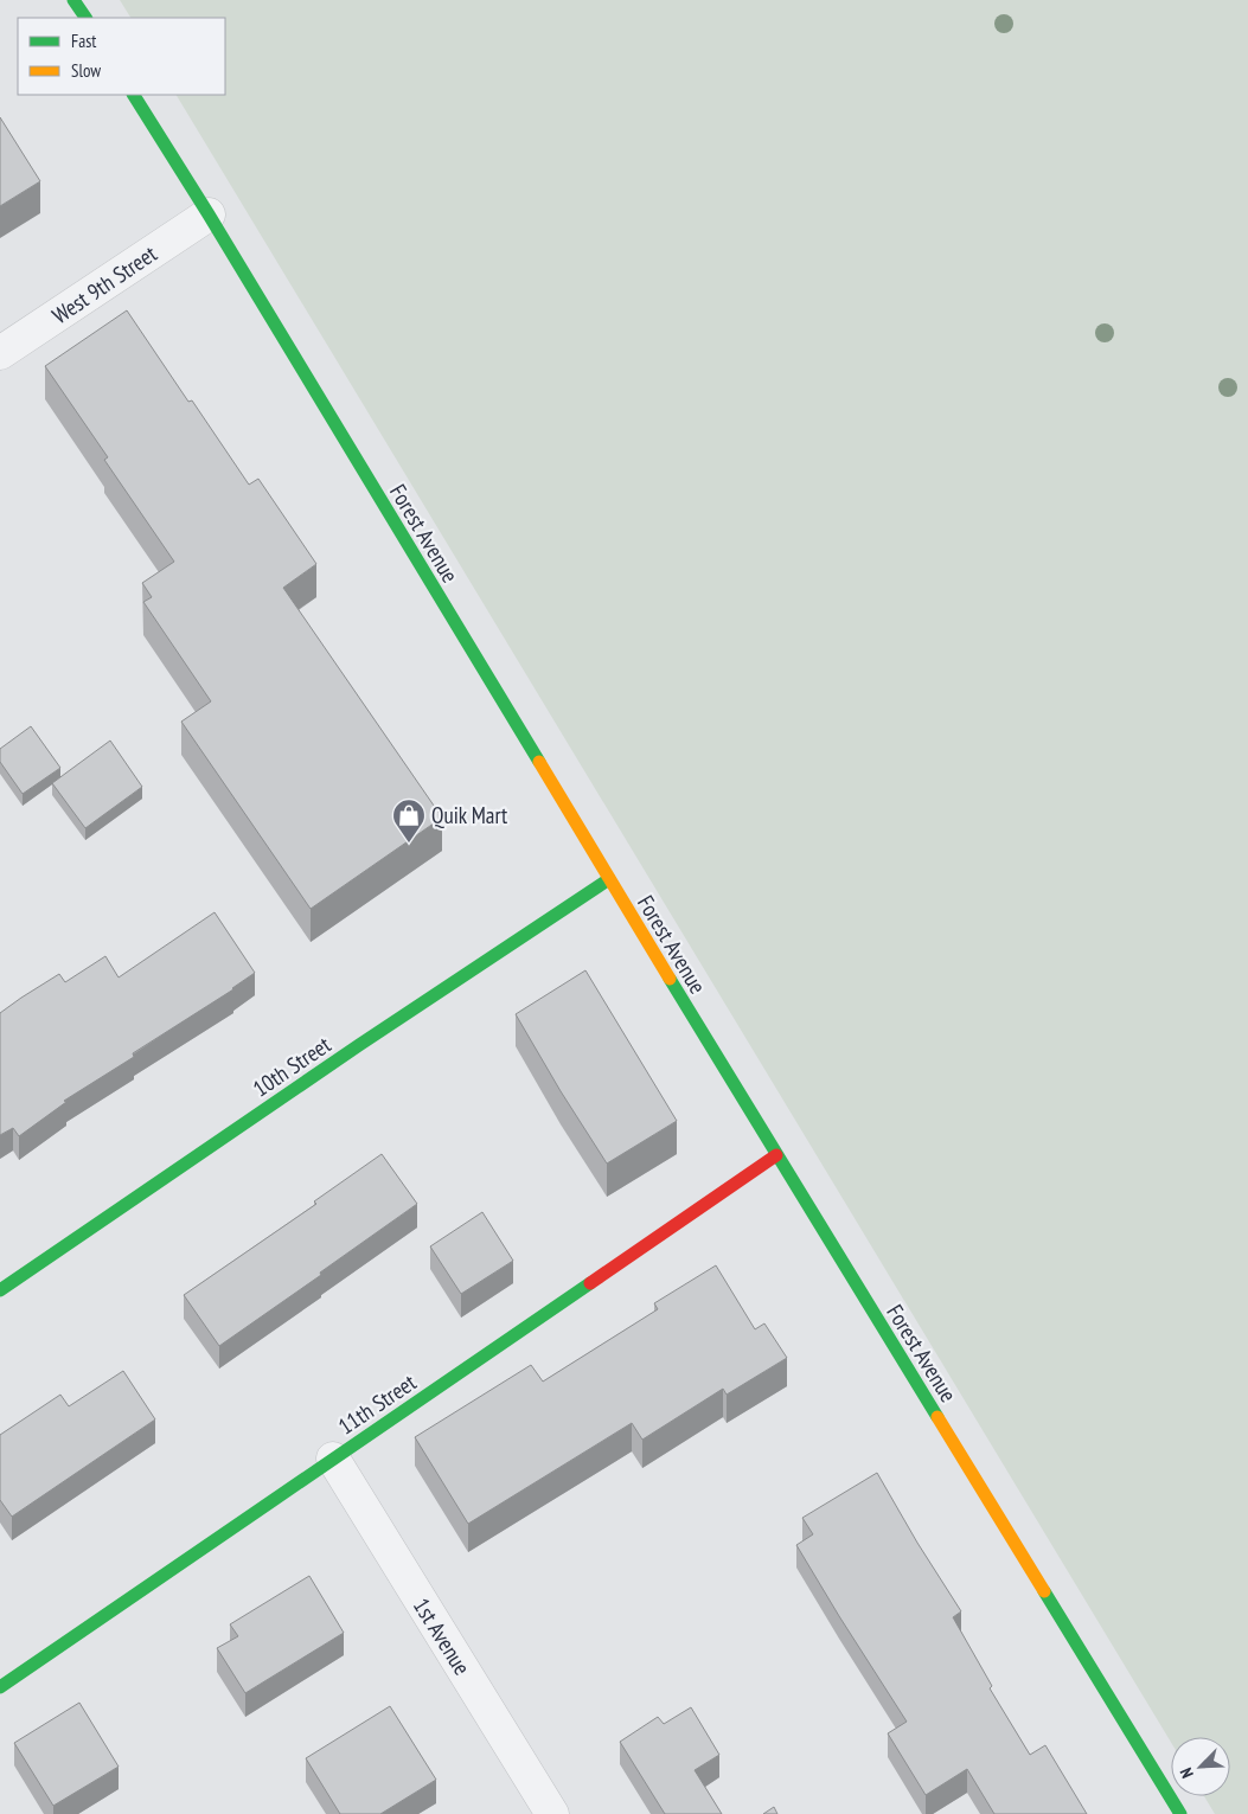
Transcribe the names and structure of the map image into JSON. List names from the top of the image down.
{
  "streets": {
    "main road": ["Forest Avenue", "10th Street", "11th Street"],
    "street": ["West 9th Street", "1st Avenue"]
  },
  "crossings": [
    ["West 9th Street", "Forest Avenue"],
    ["Forest Avenue", "10th Street"],
    ["Forest Avenue", "11th Street"],
    ["11th Street", "1st Avenue"]
  ],
  "places": {
    "shop": ["Quik Mart"]
  },
  "legend": ["Fast", "Slow"],
  "north": "bottom left"
}
